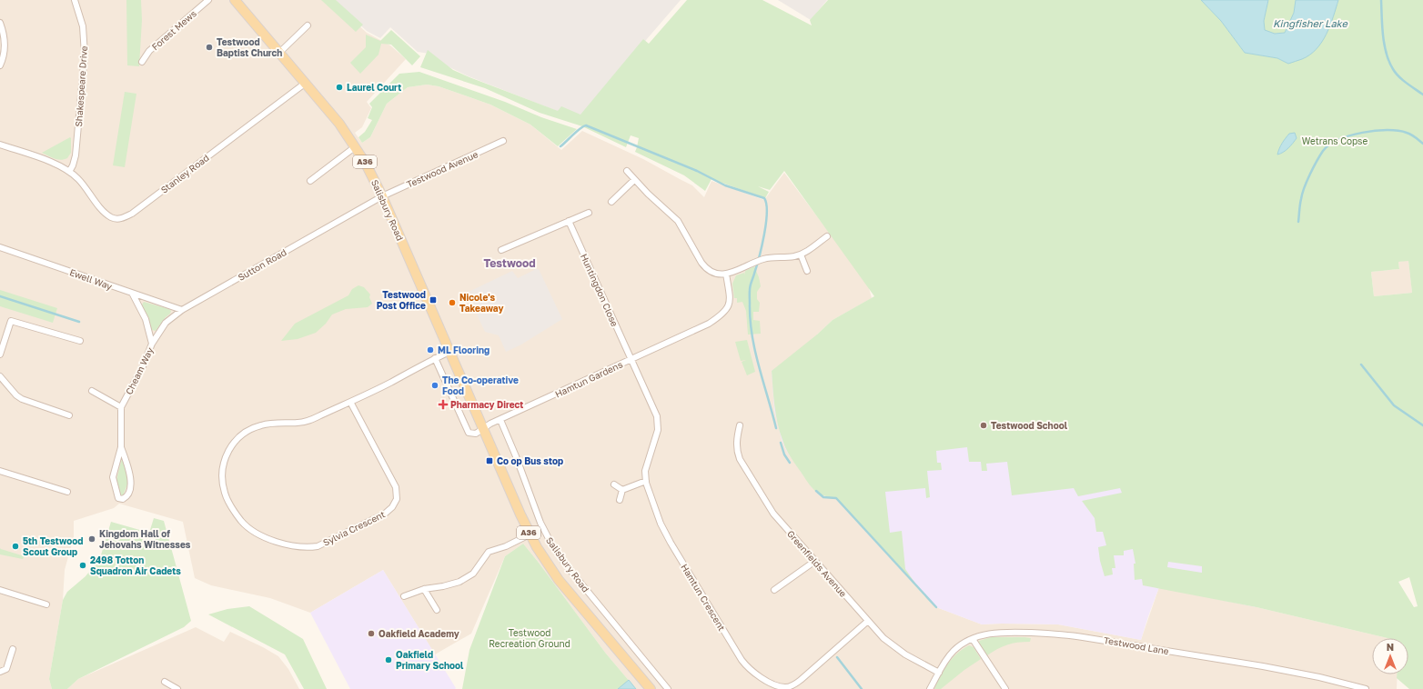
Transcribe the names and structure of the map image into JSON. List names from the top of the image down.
{
  "streets": {
    "main road": ["A36", "Salisbury Road"],
    "street": [
      "Forest Mews",
      "Shakespeare Drive",
      "Testwood Avenue",
      "Stanley Road",
      "Sutton Road",
      "Ewell Way",
      "Huntingdon Close",
      "Cheam Way",
      "Hamtun Gardens",
      "Sylvia Crescent",
      "Greenfields Avenue",
      "Hamtun Crescent",
      "Testwood Lane"
    ]
  },
  "crossings": [
    ["Shakespeare Drive", "Stanley Road"],
    ["Testwood Avenue", "Salisbury Road"],
    ["Testwood Avenue", "Sutton Road"],
    ["Stanley Road", "Salisbury Road"],
    ["Salisbury Road", "Sutton Road"],
    ["Salisbury Road", "Hamtun Gardens"],
    ["Salisbury Road", "Sylvia Crescent"],
    ["Sutton Road", "Ewell Way"],
    ["Sutton Road", "Cheam Way"],
    ["Ewell Way", "Cheam Way"],
    ["Huntingdon Close", "Hamtun Gardens"],
    ["Huntingdon Close", "Hamtun Crescent"],
    ["Hamtun Gardens", "Hamtun Crescent"],
    ["Greenfields Avenue", "Hamtun Crescent"],
    ["Greenfields Avenue", "Testwood Lane"]
  ],
  "districts": ["Testwood"],
  "water": ["Kingfisher Lake"],
  "parks": ["Wetrans Copse", "Testwood Recreation Ground"],
  "places": {
    "other": [
      "Testwood Baptist Church",
      "Laurel Court",
      "Nicole's Takeaway",
      "ML Flooring",
      "The Co-operative Food",
      "Testwood School",
      "Kingdom Hall of Jehovahs Witnesses",
      "5th Testwood Scout Group",
      "2498 Totton Squadron Air Cadets",
      "Oakfield Academy",
      "Oakfield Primary School"
    ],
    "transit": ["Testwood Post Office", "Co op Bus stop"],
    "health": ["Pharmacy Direct"]
  },
  "north": "top"
}
